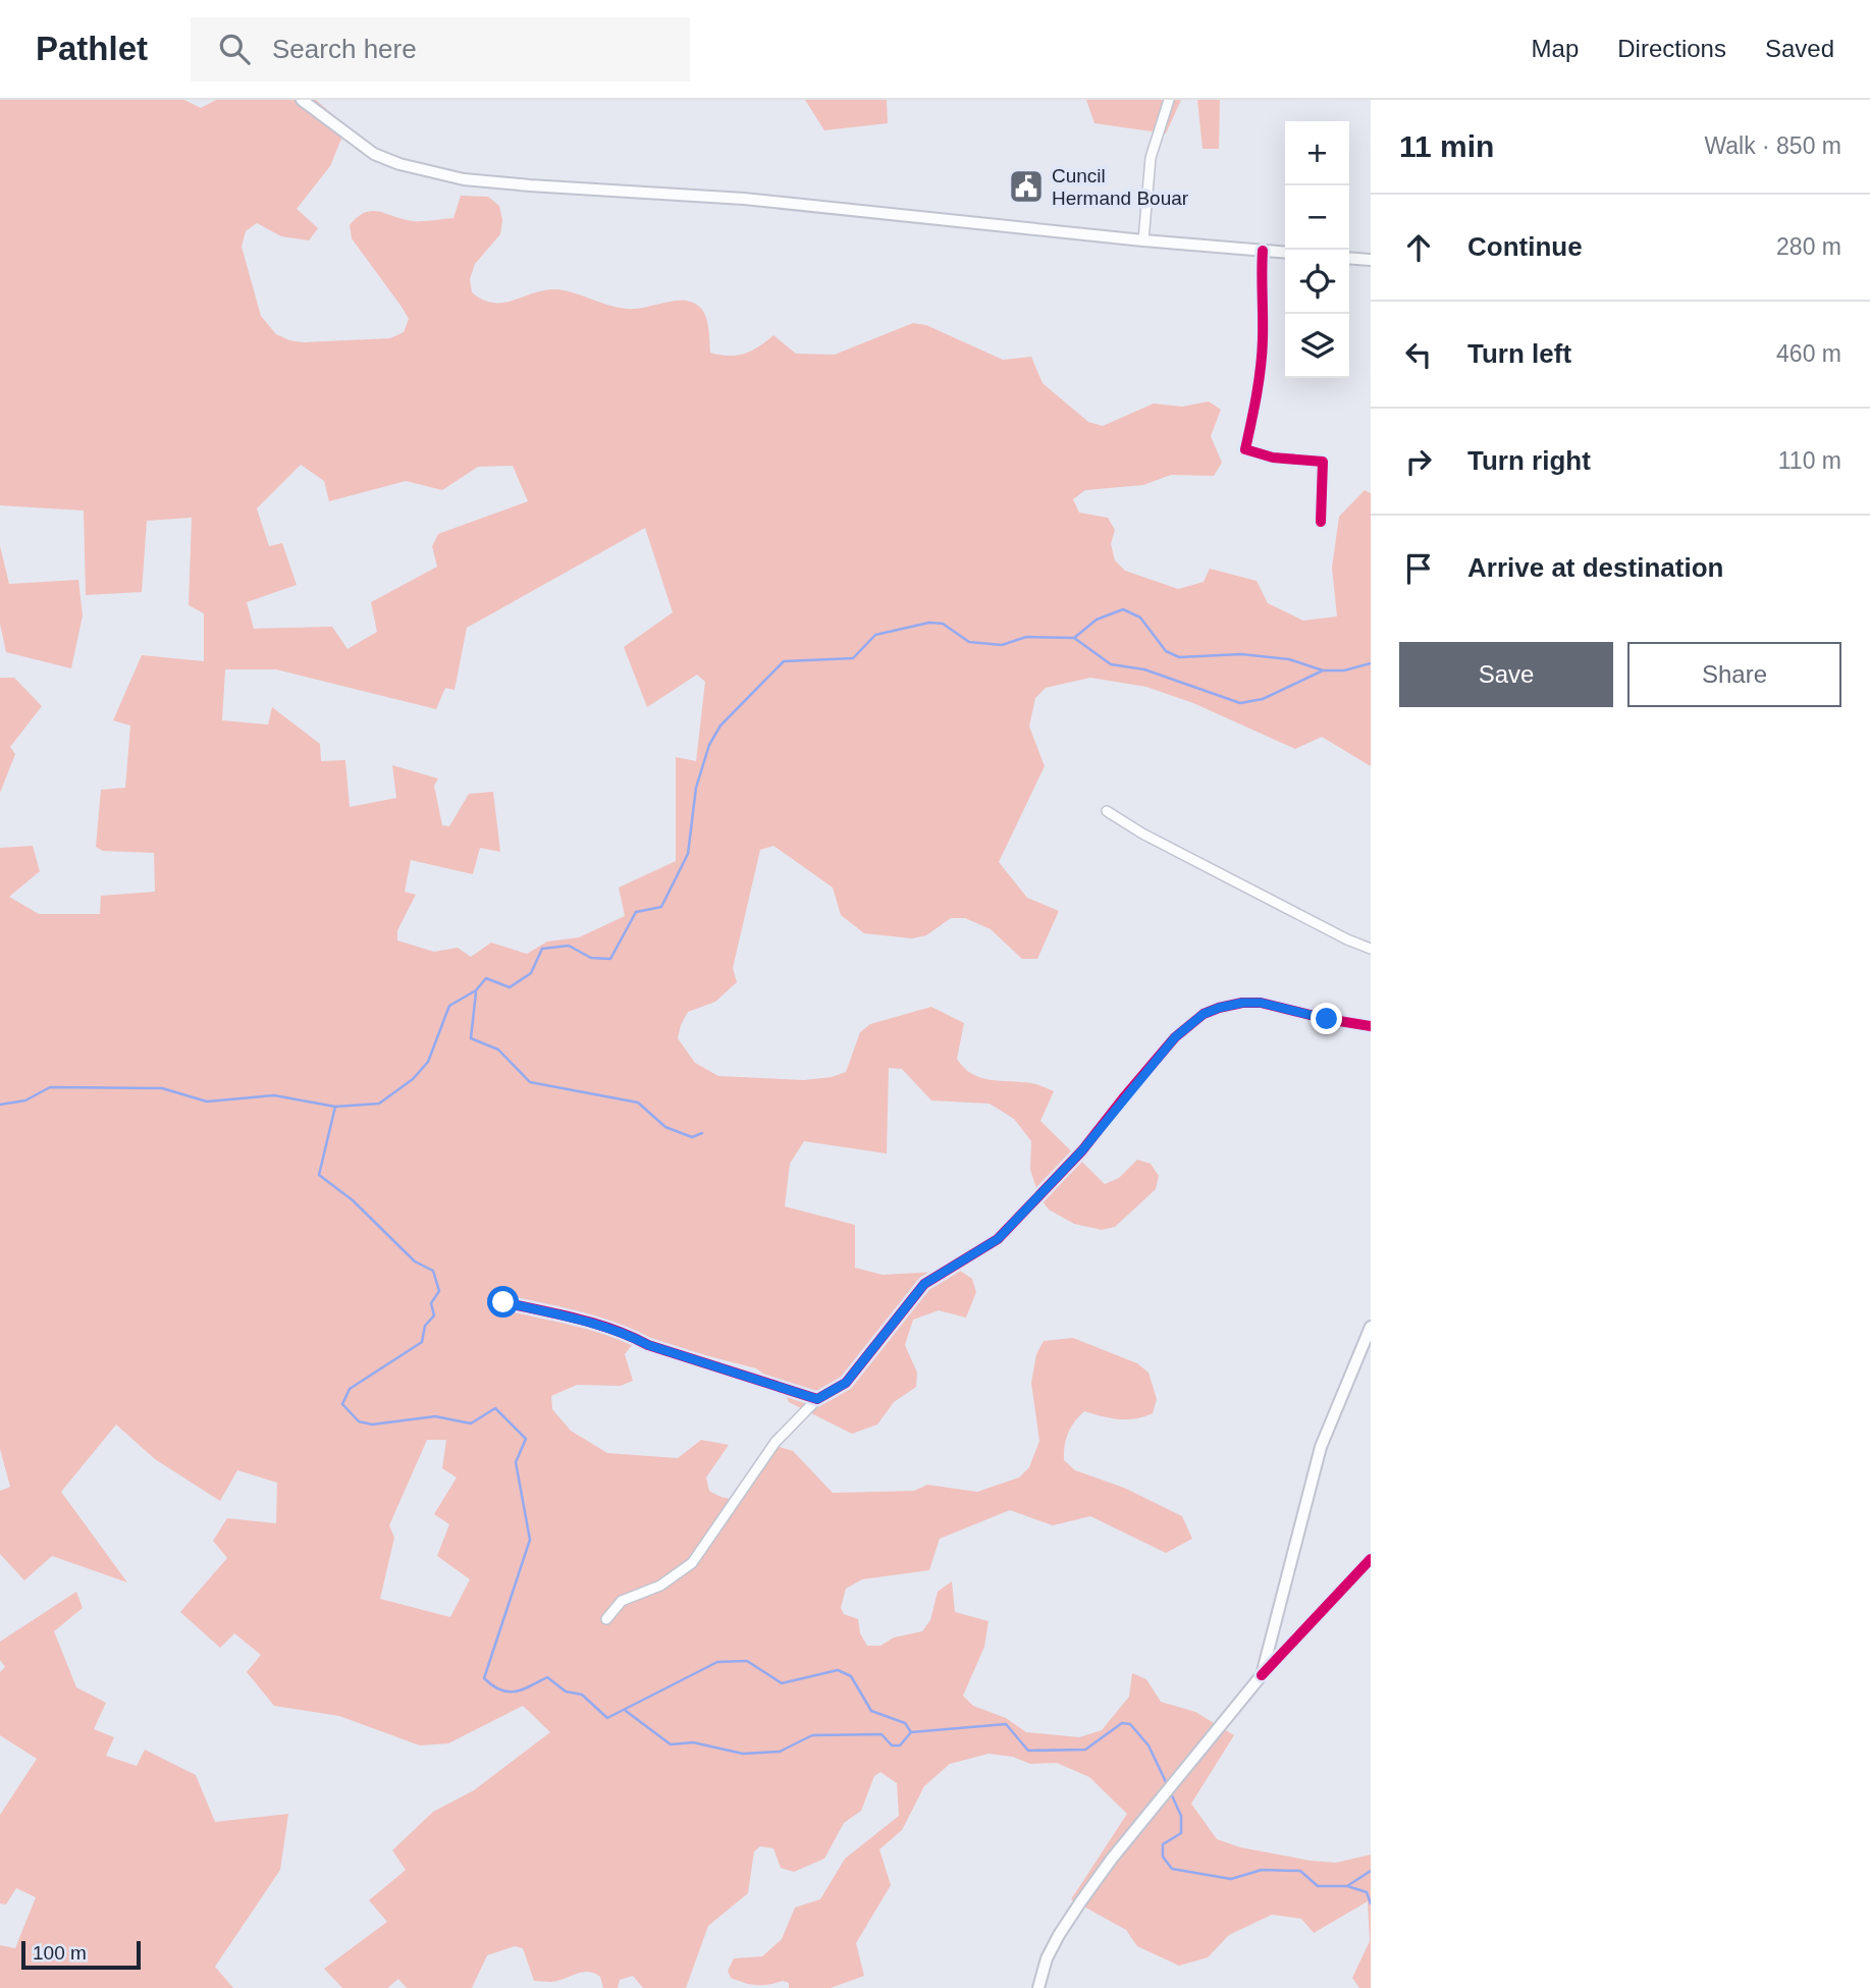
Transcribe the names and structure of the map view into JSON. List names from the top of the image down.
{
  "places": {
    "public building": ["Cuncil Hermand Bouar"]
  },
  "scale_bar": "100 m",
  "page": {
    "header": "Pathlet",
    "search": "Search here",
    "nav": ["Map", "Directions", "Saved"],
    "heading": ["11 min", "Walk · 850 m"],
    "map_buttons": ["+", "−"],
    "list": [
      ["Continue", "280 m"],
      ["Turn left", "460 m"],
      ["Turn right", "110 m"],
      "Arrive at destination"
    ],
    "buttons": ["Save", "Share"],
    "scale": "100 m"
  }
}
